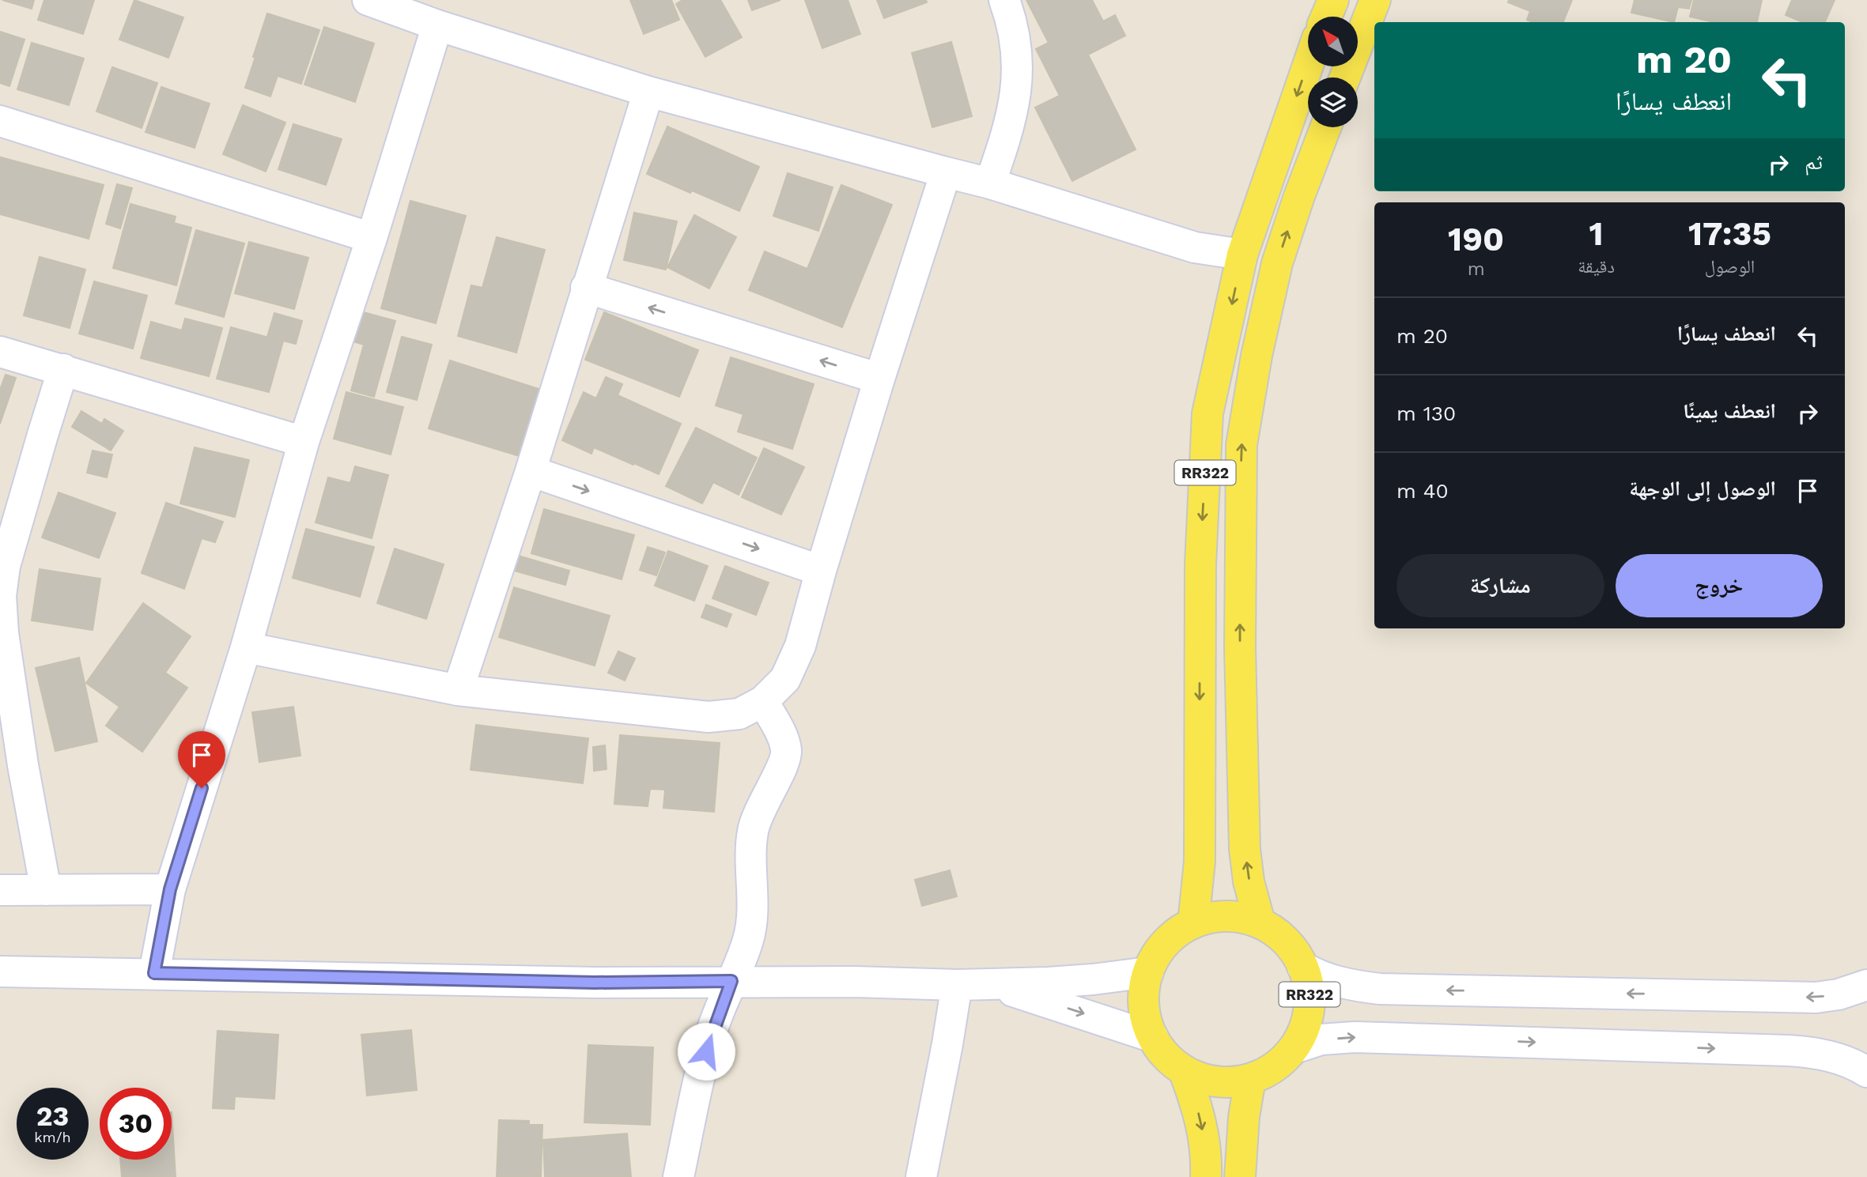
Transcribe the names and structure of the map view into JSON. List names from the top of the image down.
{
  "streets": {
    "main road": ["RR322"]
  },
  "north": "top left",
  "page": {
    "turn": ["20 m", "انعطف يسارًا"],
    "then": "ثم",
    "eta": [
      "17:35",
      "الوصول",
      "1",
      "دقيقة",
      "190",
      "m"
    ],
    "list": [
      {
        "name": "انعطف يسارًا",
        "value": "20 m"
      },
      {
        "name": "انعطف يمينًا",
        "value": "130 m"
      },
      {
        "name": "الوصول إلى الوجهة",
        "value": "40 m"
      }
    ],
    "buttons": ["خروج", "مشاركة"],
    "speed": "23 km/h",
    "limit": "30"
  }
}
